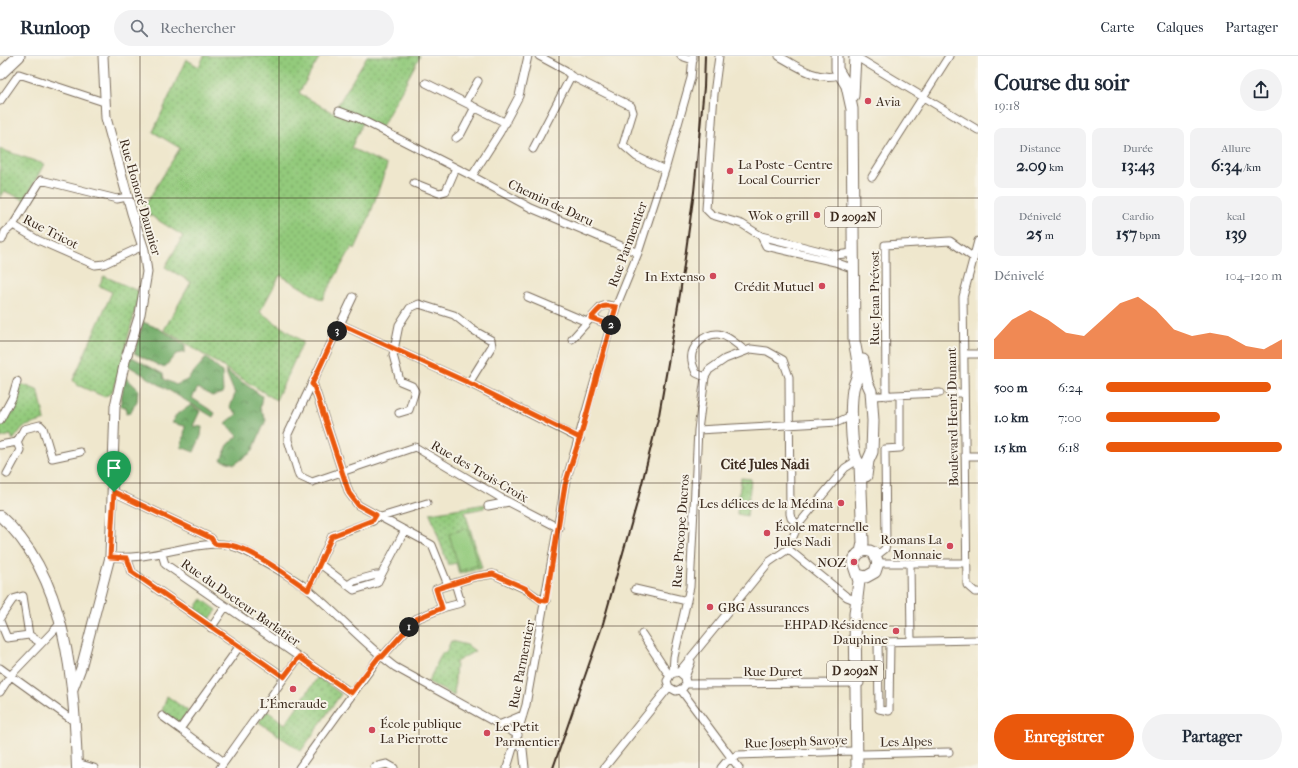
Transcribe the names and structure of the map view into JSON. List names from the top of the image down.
{
  "streets": {
    "main road": ["D 2092N"],
    "street": [
      "Rue Honoré Daumier",
      "Chemin de Daru",
      "Rue Tricot",
      "Rue Parmentier",
      "Rue Jean Prévost",
      "Boulevard Henri Dunant",
      "Rue des Trois-Croix",
      "Rue Procope Ducros",
      "Rue du Docteur Barlatier",
      "Rue Duret",
      "Rue Joseph Savoye",
      "Les Alpes"
    ]
  },
  "crossings": [
    ["Rue Honoré Daumier", "Rue Tricot"],
    ["Rue Honoré Daumier", "Rue du Docteur Barlatier"],
    ["Chemin de Daru", "Rue Parmentier"],
    ["D 2092N", "Rue Duret"],
    ["D 2092N", "Rue Joseph Savoye"],
    ["D 2092N", "Les Alpes"],
    ["Rue Parmentier", "Rue des Trois-Croix"],
    ["Rue Jean Prévost", "Boulevard Henri Dunant"],
    ["Rue Procope Ducros", "Rue Duret"],
    ["Rue Joseph Savoye", "Les Alpes"]
  ],
  "districts": ["Cité Jules Nadi"],
  "places": [
    "Avia",
    "La Poste - Centre Local Courrier",
    "Wok o grill",
    "In Extenso",
    "Crédit Mutuel",
    "Les délices de la Médina",
    "École maternelle Jules Nadi",
    "Romans La Monnaie",
    "NOZ",
    "GBG Assurances",
    "EHPAD Résidence Dauphine",
    "L'Émeraude",
    "École publique La Pierrotte",
    "Le Petit Parmentier"
  ],
  "page": {
    "header": "Runloop",
    "search": "Rechercher",
    "nav": ["Carte", "Calques", "Partager"],
    "heading": ["Course du soir", "19:18"],
    "stats": [
      ["Distance", "2.09 km"],
      ["Durée", "13:43"],
      ["Allure", "6:34 /km"],
      ["Dénivelé", "25 m"],
      ["Cardio", "157 bpm"],
      ["kcal", "139"]
    ],
    "chart": ["Dénivelé", "104–120 m"],
    "pins": ["2", "3", "1"],
    "list": [
      {
        "name": "500 m",
        "note": "6:24"
      },
      {
        "name": "1.0 km",
        "note": "7:00"
      },
      {
        "name": "1.5 km",
        "note": "6:18"
      }
    ],
    "buttons": ["Enregistrer", "Partager"]
  }
}
